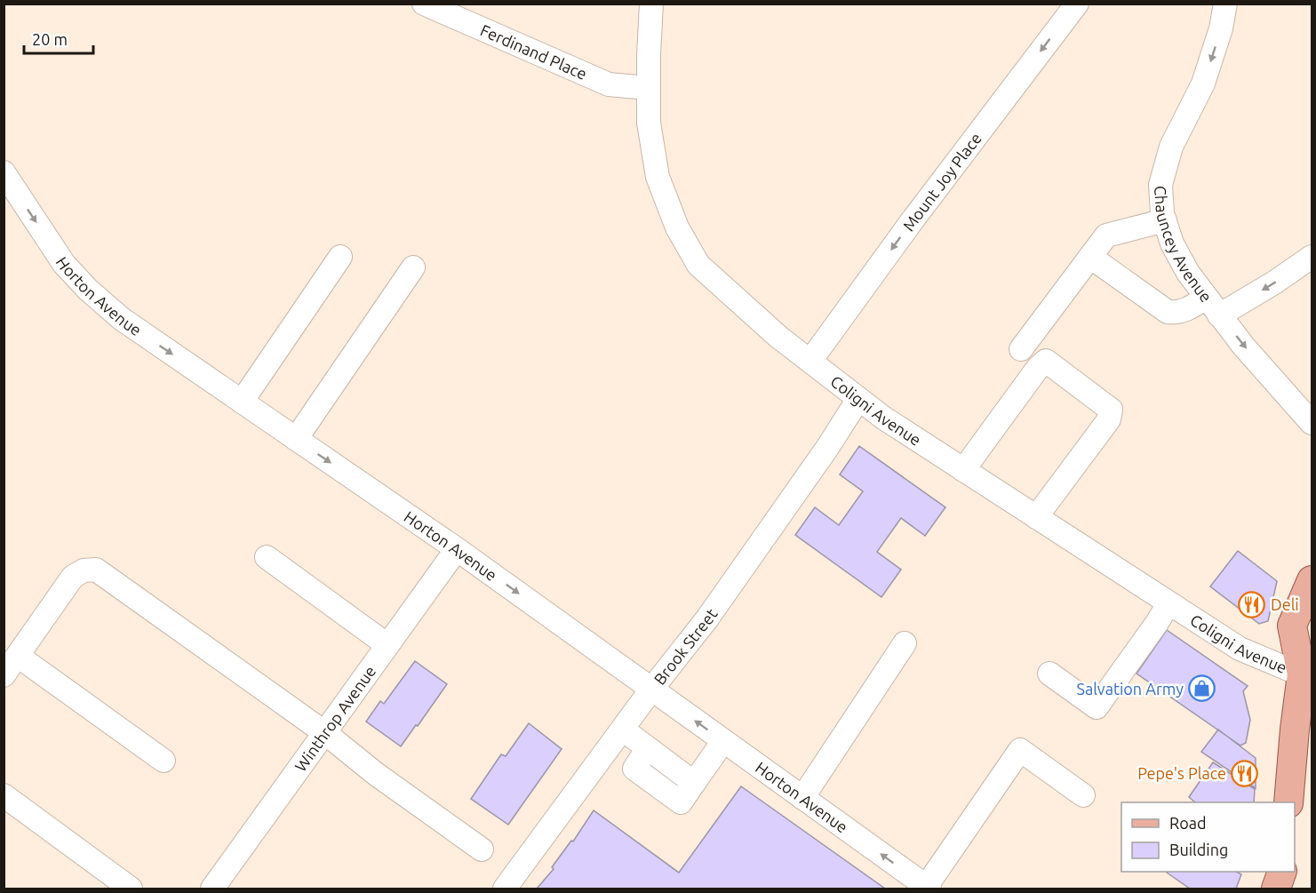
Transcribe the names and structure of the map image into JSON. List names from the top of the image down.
{
  "streets": {
    "street": [
      "Ferdinand Place",
      "Mount Joy Place",
      "Chauncey Avenue",
      "Horton Avenue",
      "Coligni Avenue",
      "Brook Street",
      "Winthrop Avenue"
    ]
  },
  "crossings": [
    ["Ferdinand Place", "Coligni Avenue"],
    ["Mount Joy Place", "Coligni Avenue"],
    ["Horton Avenue", "Brook Street"],
    ["Horton Avenue", "Winthrop Avenue"],
    ["Coligni Avenue", "Brook Street"]
  ],
  "one_way": ["Mount Joy Place", "Chauncey Avenue"],
  "places": {
    "restaurant": ["Deli", "Pepe's Place"],
    "shop": ["Salvation Army"]
  },
  "legend": ["Road", "Building"],
  "scale_bar": "20 m"
}
